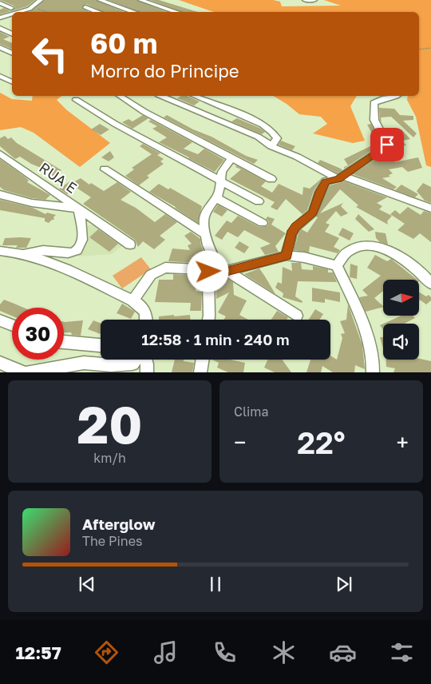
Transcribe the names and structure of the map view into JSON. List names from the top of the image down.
{
  "streets": {
    "street": ["RUA E"]
  },
  "north": "right",
  "page": {
    "turn": ["60 m", "Morro do Principe"],
    "limit": "30",
    "trip": "12:58 · 1 min · 240 m",
    "tile": [
      ["20", "km/h"],
      "Clima"
    ],
    "heat": ["−", "22°", "+"],
    "song": ["Afterglow", "The Pines"],
    "tabs": "12:57"
  }
}
